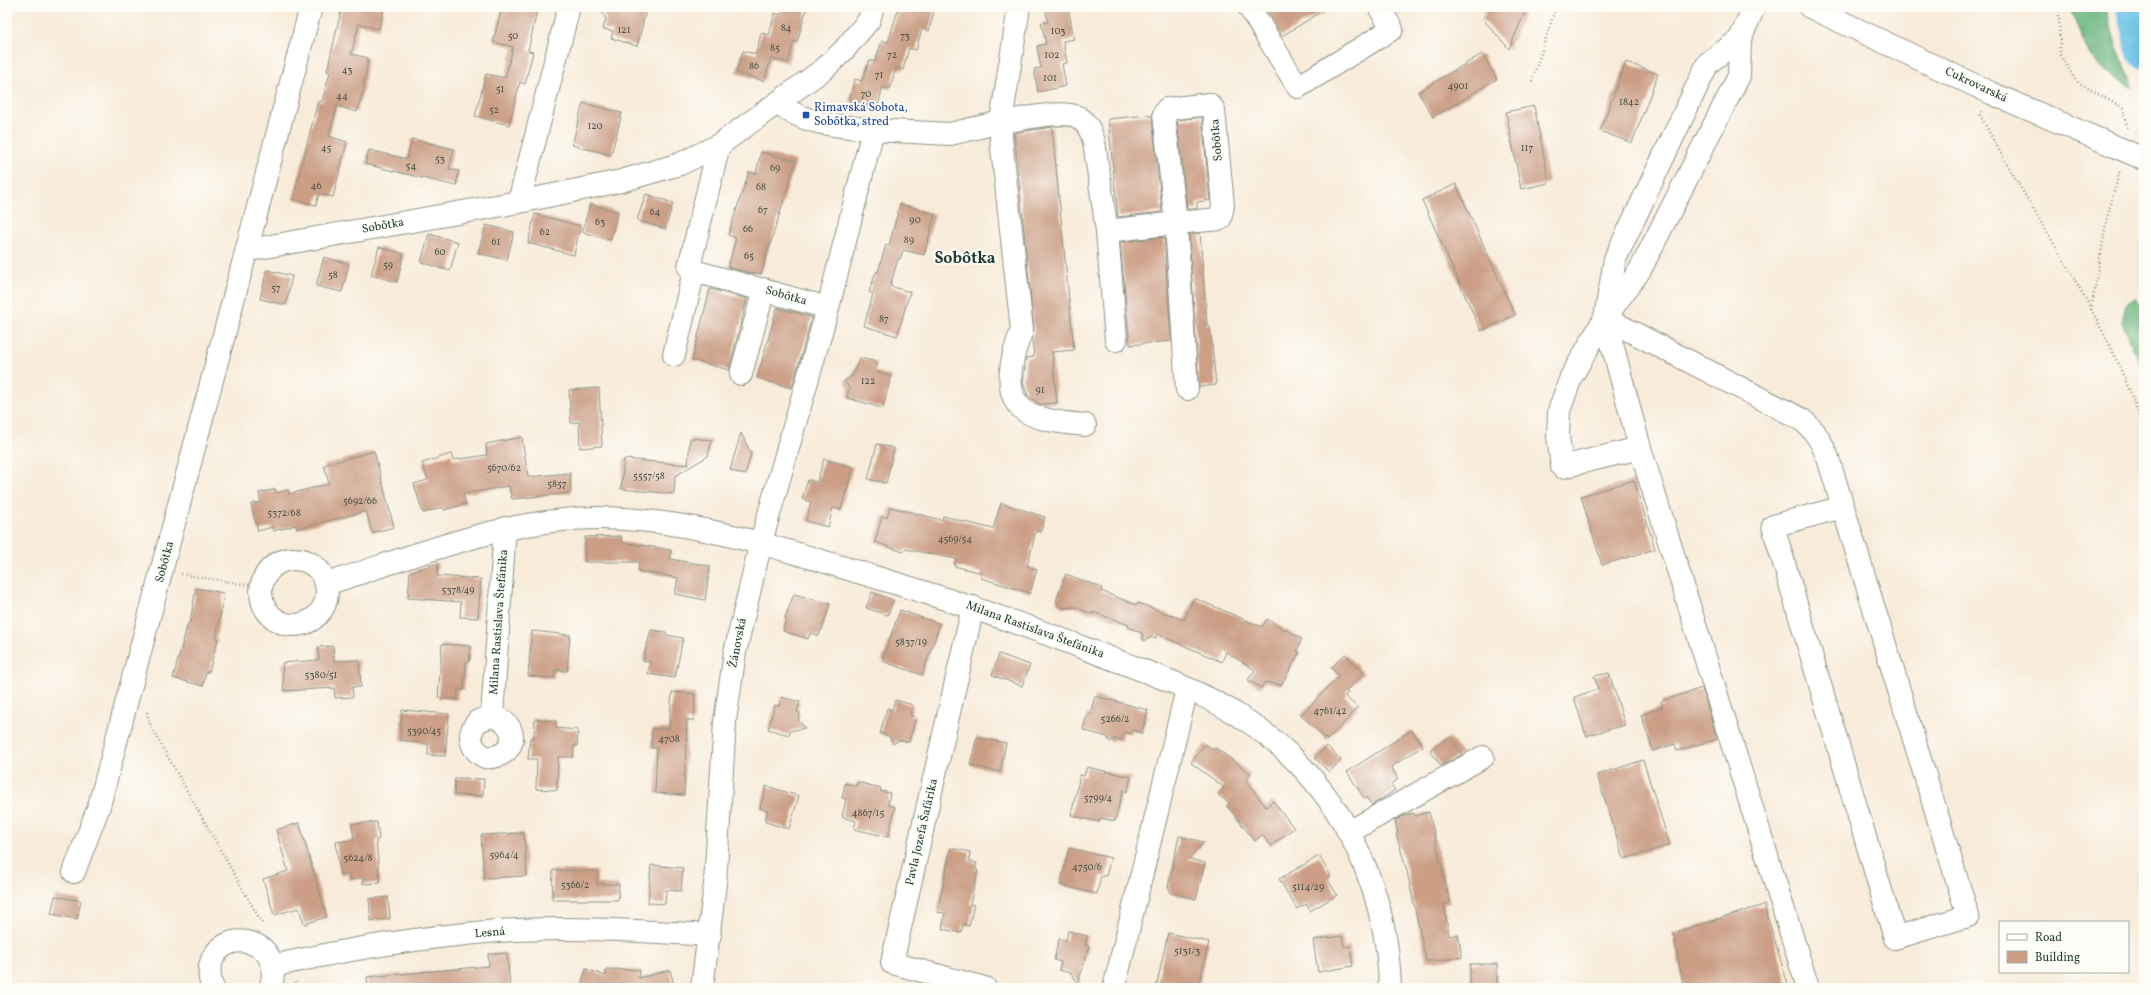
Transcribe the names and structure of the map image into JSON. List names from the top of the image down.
{
  "streets": {
    "street": [
      "Cukrovarská",
      "Sobôtka",
      "Milana Rastislava Štefánika",
      "Žánovská",
      "Pavla Jozefa Šafárika",
      "Lesná"
    ]
  },
  "crossings": [
    ["Sobôtka", "Žánovská"],
    ["Milana Rastislava Štefánika", "Žánovská"],
    ["Milana Rastislava Štefánika", "Pavla Jozefa Šafárika"],
    ["Žánovská", "Lesná"]
  ],
  "districts": ["Sobôtka"],
  "places": {
    "transit": ["Rimavská Sobota, Sobôtka, stred"]
  },
  "house_numbers": [
    "84",
    "121",
    "103",
    "50",
    "73",
    "85",
    "72",
    "102",
    "86",
    "43",
    "71",
    "101",
    "4901",
    "51",
    "70",
    "44",
    "1842",
    "52",
    "120",
    "45",
    "117",
    "53",
    "54",
    "69",
    "46",
    "68",
    "67",
    "64",
    "90",
    "63",
    "66",
    "62",
    "89",
    "61",
    "60",
    "65",
    "59",
    "58",
    "57",
    "87",
    "122",
    "91",
    "5670/62",
    "5557/58",
    "5857",
    "5692/66",
    "5372/68",
    "4569/54",
    "5378/49",
    "5837/19",
    "5380/51",
    "4761/42",
    "5266/2",
    "5390/45",
    "4708",
    "5799/4",
    "4867/15",
    "5964/4",
    "5624/8",
    "4750/6",
    "5366/2",
    "5114/29",
    "5131/3"
  ],
  "legend": ["Road", "Building"]
}
